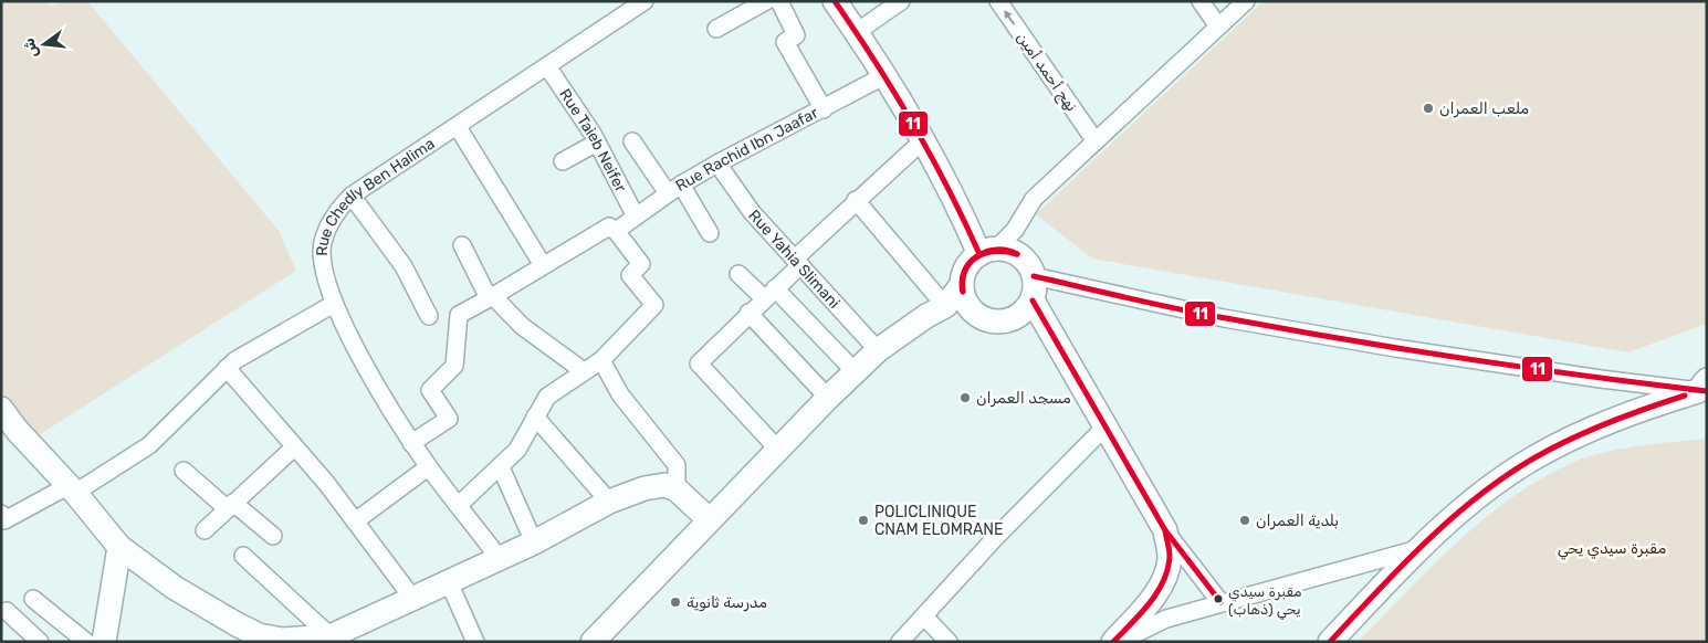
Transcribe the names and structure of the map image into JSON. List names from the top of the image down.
{
  "streets": {
    "street": [
      "نهج أحمد أمين",
      "Rue Taieb Neifer",
      "Rue Rachid Ibn Jaafar",
      "Rue Chedly Ben Halima",
      "Rue Yahia Slimani"
    ]
  },
  "crossings": [
    ["Rue Taieb Neifer", "Rue Rachid Ibn Jaafar"],
    ["Rue Taieb Neifer", "Rue Chedly Ben Halima"],
    ["Rue Rachid Ibn Jaafar", "Rue Yahia Slimani"]
  ],
  "parks": ["مقبرة سيدي يحي"],
  "places": [
    "ملعب العمران",
    "مسجد العمران",
    "POLICLINIQUE CNAM ELOMRANE",
    "بلدية العمران",
    "مقبرة سيدي يحي (ذهاب)",
    "مدرسة ثانوية"
  ],
  "lines": ["transit line 11"],
  "north": "left"
}
